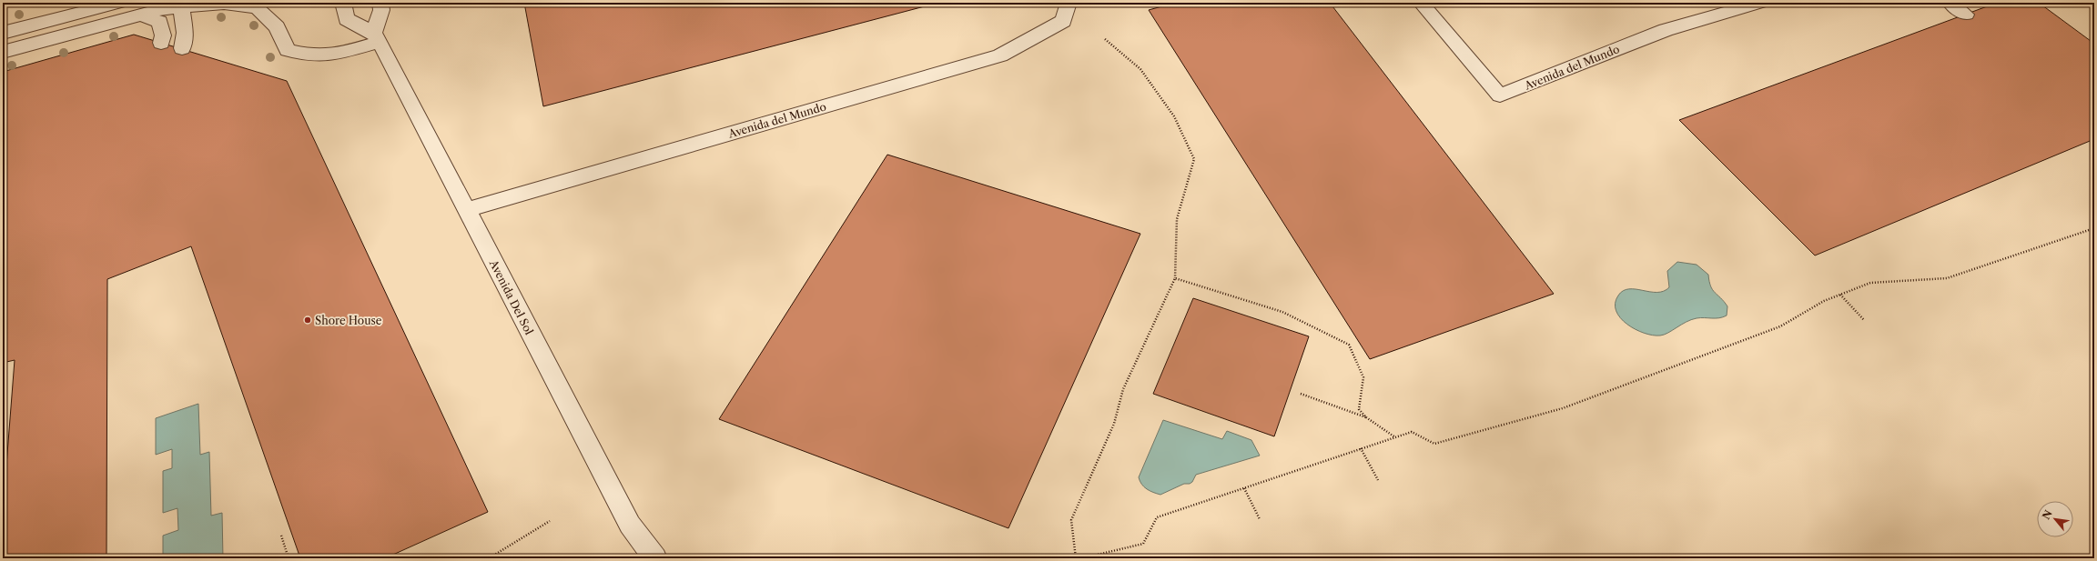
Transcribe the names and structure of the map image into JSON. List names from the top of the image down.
{
  "streets": {
    "street": ["Avenida del Mundo", "Avenida Del Sol"]
  },
  "crossings": [
    ["Avenida del Mundo", "Avenida Del Sol"]
  ],
  "places": ["Shore House"],
  "north": "top left"
}
